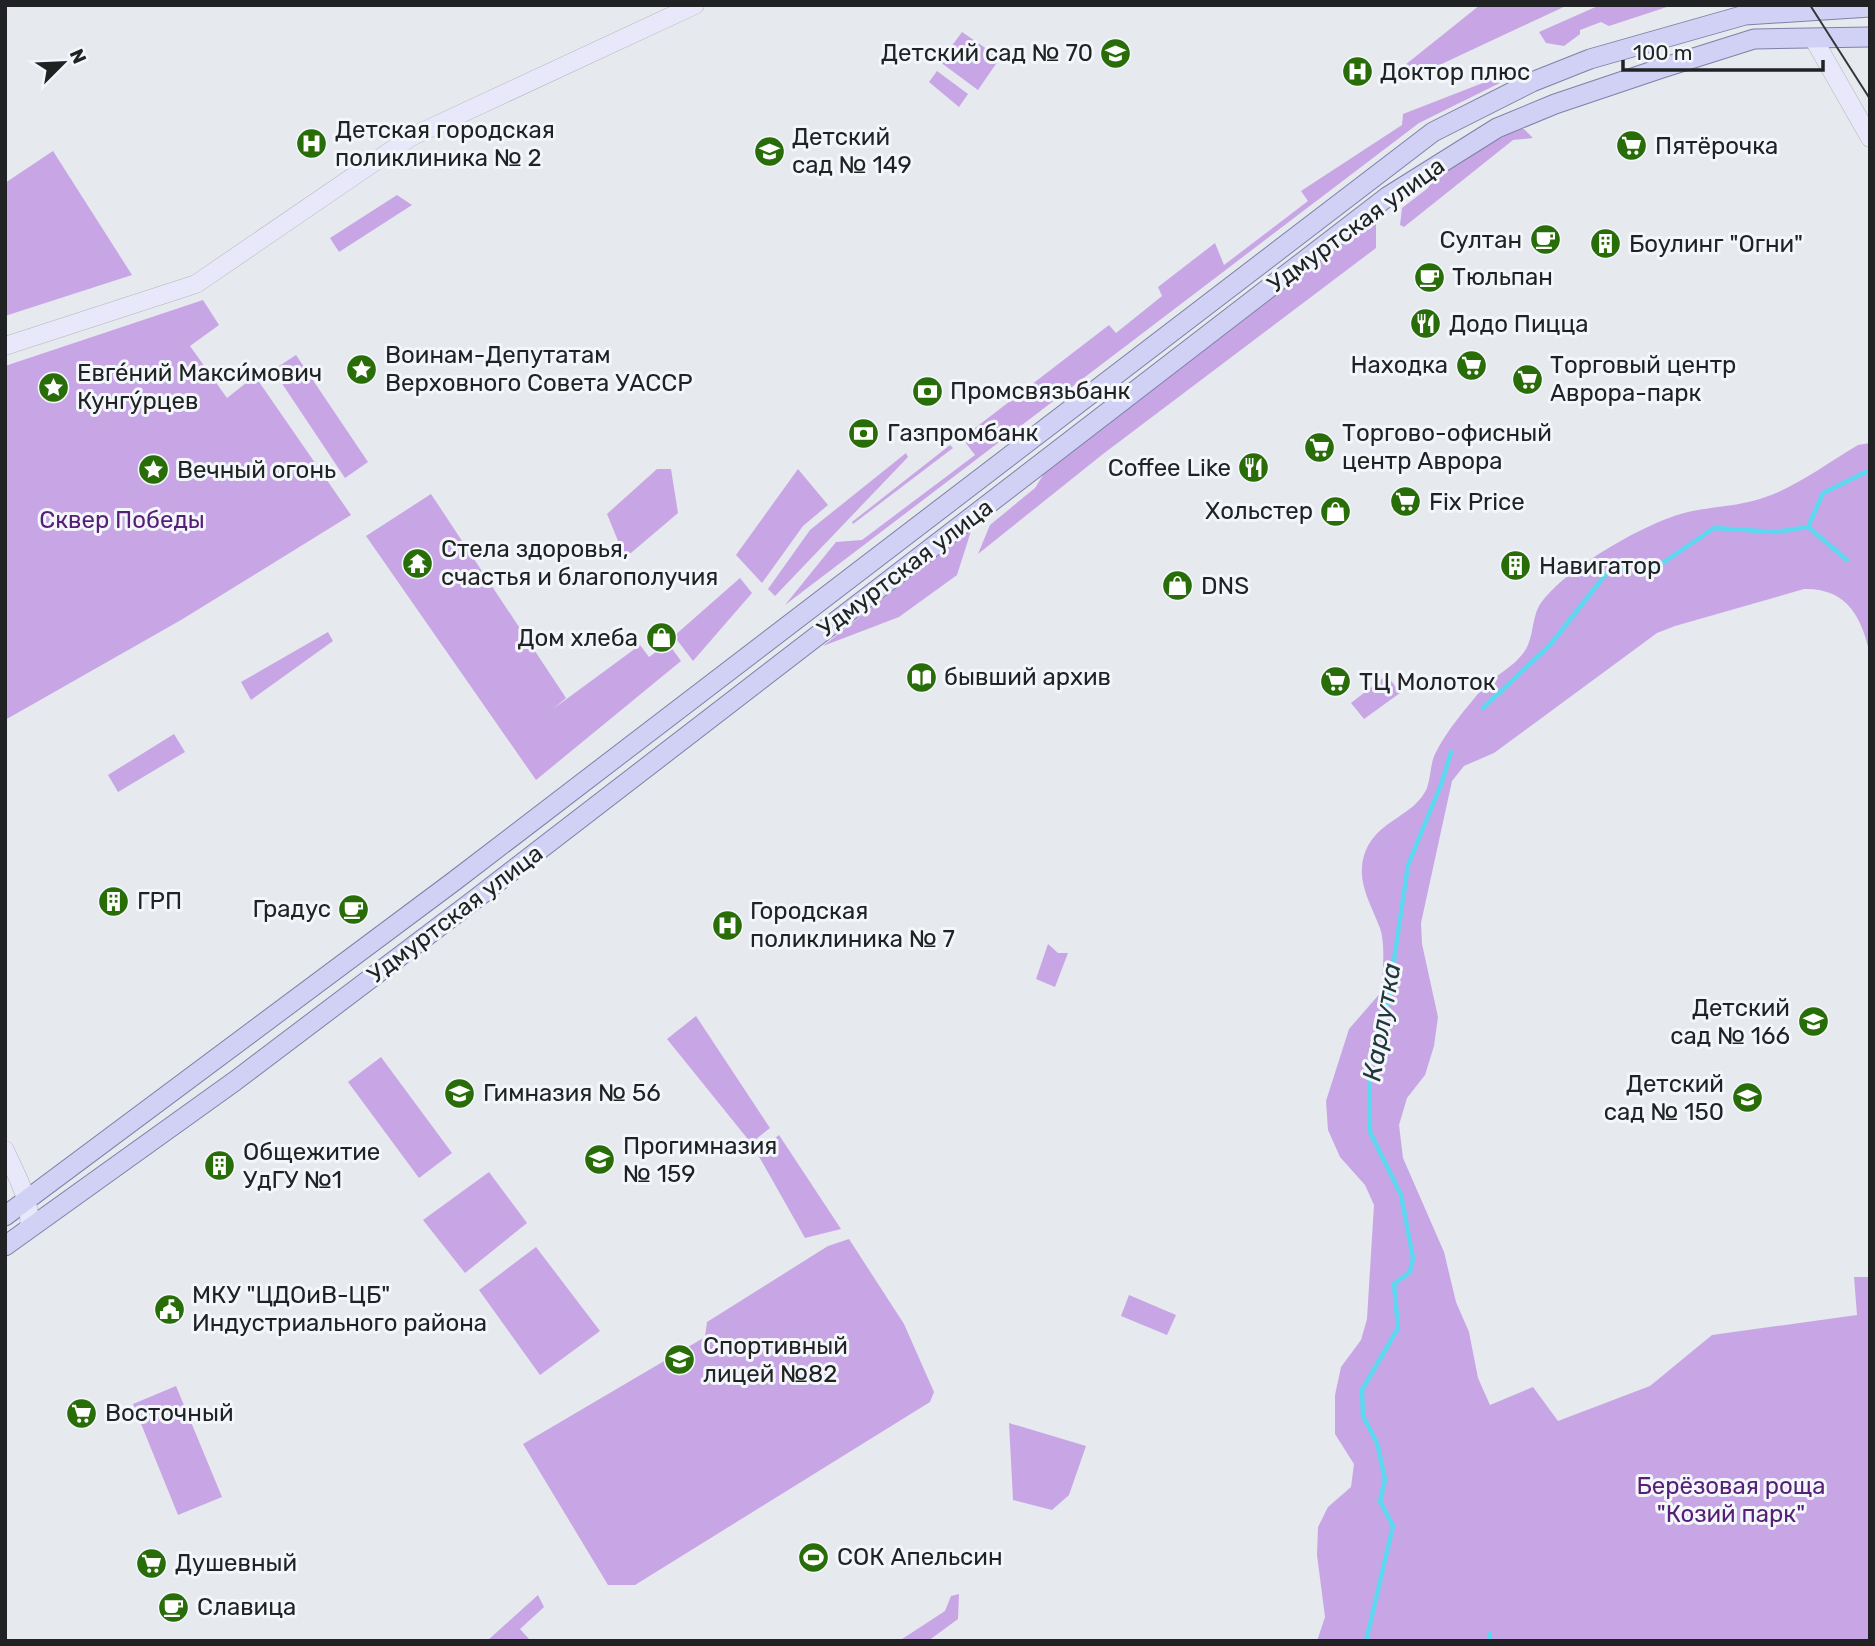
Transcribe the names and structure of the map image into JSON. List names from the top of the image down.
{
  "streets": {
    "main road": ["Удмуртская улица"]
  },
  "water": ["Карлутка"],
  "parks": ["Сквер Победы", "Берёзовая роща \"Козий парк\""],
  "places": {
    "school or university": [
      "Детский сад № 70",
      "Детский сад № 149",
      "Детский сад № 166",
      "Гимназия № 56",
      "Детский сад № 150",
      "Прогимназия № 159",
      "Спортивный лицей №82"
    ],
    "hospital": ["Доктор плюс", "Детская городская поликлиника № 2", "Городская поликлиника № 7"],
    "supermarket": [
      "Пятёрочка",
      "Находка",
      "Торговый центр Аврора-парк",
      "Торгово-офисный центр Аврора",
      "Fix Price",
      "ТЦ Молоток",
      "Восточный",
      "Душевный"
    ],
    "cafe": [
      "Султан",
      "Тюльпан",
      "Градус",
      "Славица"
    ],
    "building": [
      "Боулинг \"Огни\"",
      "Навигатор",
      "ГРП",
      "Общежитие УдГУ №1"
    ],
    "restaurant": ["Додо Пицца", "Coffee Like"],
    "place": ["Воинам-Депутатам Верховного Совета УАССР", "Евге́ний Макси́мович Кунгу́рцев", "Вечный огонь"],
    "bank": ["Промсвязьбанк", "Газпромбанк"],
    "shop": ["Хольстер", "DNS", "Дом хлеба"],
    "temple": ["Стела здоровья, счастья и благополучия"],
    "library": ["бывший архив"],
    "public building": ["МКУ \"ЦДОиВ-ЦБ\" Индустриального района"],
    "sports": ["СОК Апельсин"]
  },
  "scale_bar": "100 m",
  "north": "top right"
}
